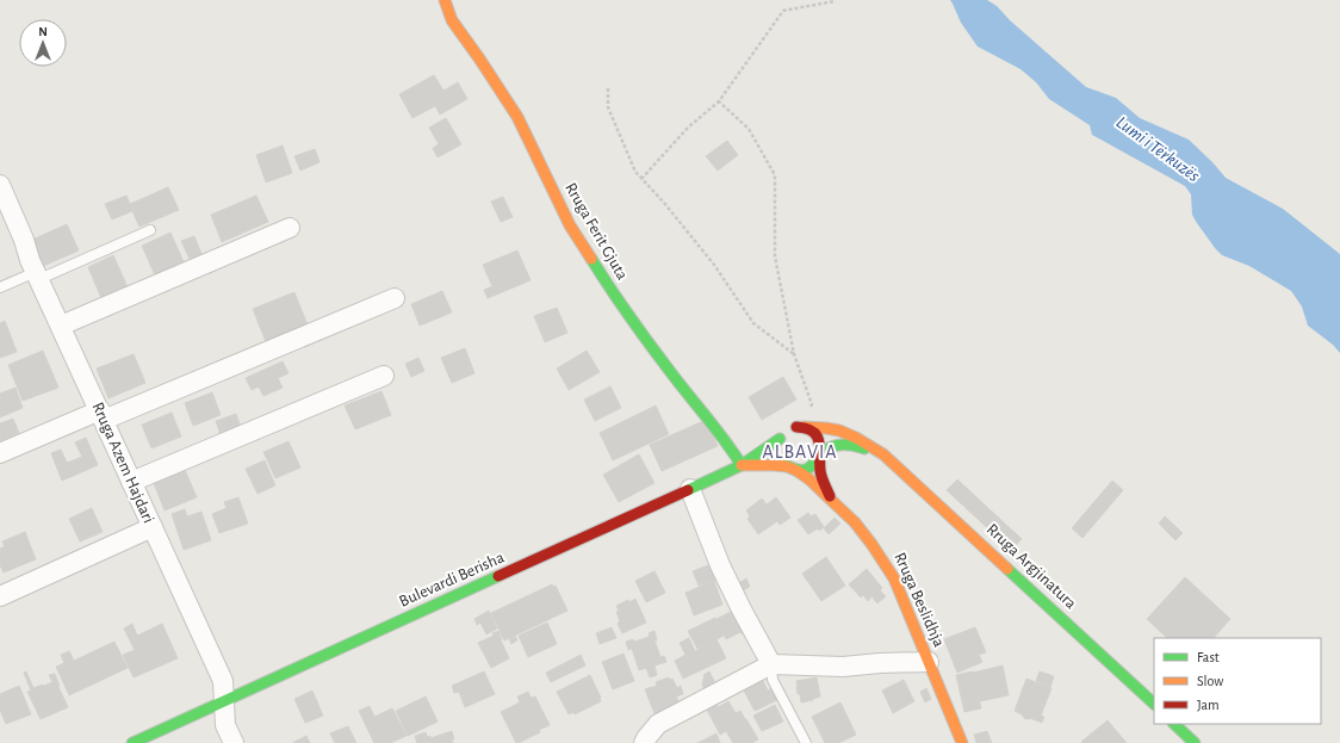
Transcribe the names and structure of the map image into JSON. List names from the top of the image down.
{
  "streets": {
    "main road": [
      "Rruga Ferit Gjuta",
      "Rruga Argjinatura",
      "Bulevardi Berisha",
      "Rruga Beslidhja"
    ],
    "street": ["Rruga Azem Hajdari"]
  },
  "crossings": [
    ["Rruga Ferit Gjuta", "Bulevardi Berisha"],
    ["Rruga Ferit Gjuta", "Rruga Beslidhja"],
    ["Rruga Azem Hajdari", "Bulevardi Berisha"],
    ["Rruga Argjinatura", "Bulevardi Berisha"],
    ["Rruga Argjinatura", "Rruga Beslidhja"],
    ["Bulevardi Berisha", "Rruga Beslidhja"]
  ],
  "districts": ["ALBAVIA"],
  "water": ["Lumi i Tërkuzës"],
  "legend": ["Fast", "Slow", "Jam"],
  "north": "top"
}
